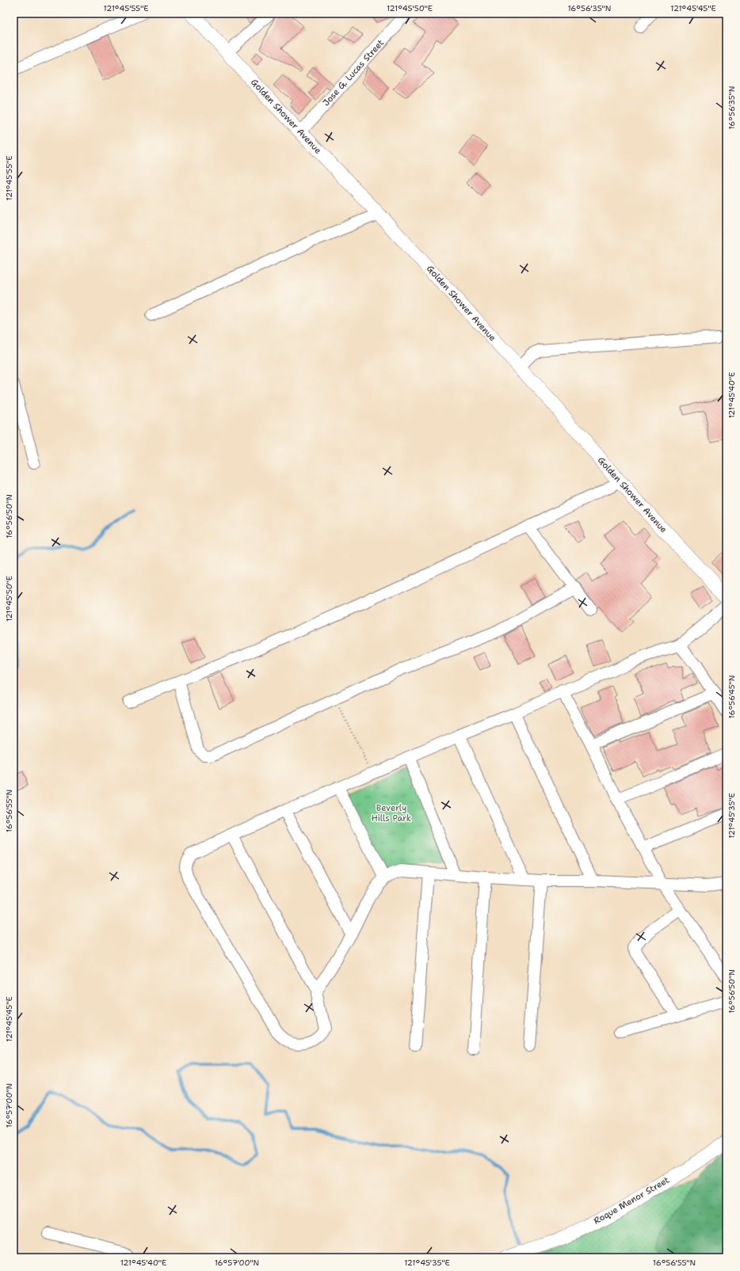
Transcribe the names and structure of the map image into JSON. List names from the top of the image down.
{
  "streets": {
    "street": ["Jose G. Lucas Street", "Golden Shower Avenue", "Roque Menor Street"]
  },
  "crossings": [
    ["Jose G. Lucas Street", "Golden Shower Avenue"]
  ],
  "parks": ["Beverly Hills Park"],
  "coordinates": [
    "121°45'55\"E",
    "121°45'50\"E",
    "16°56'35\"N",
    "121°45'45\"E",
    "121°45'40\"E",
    "16°56'50\"N",
    "16°56'45\"N",
    "16°56'55\"N",
    "121°45'35\"E",
    "16°57'00\"N"
  ]
}
